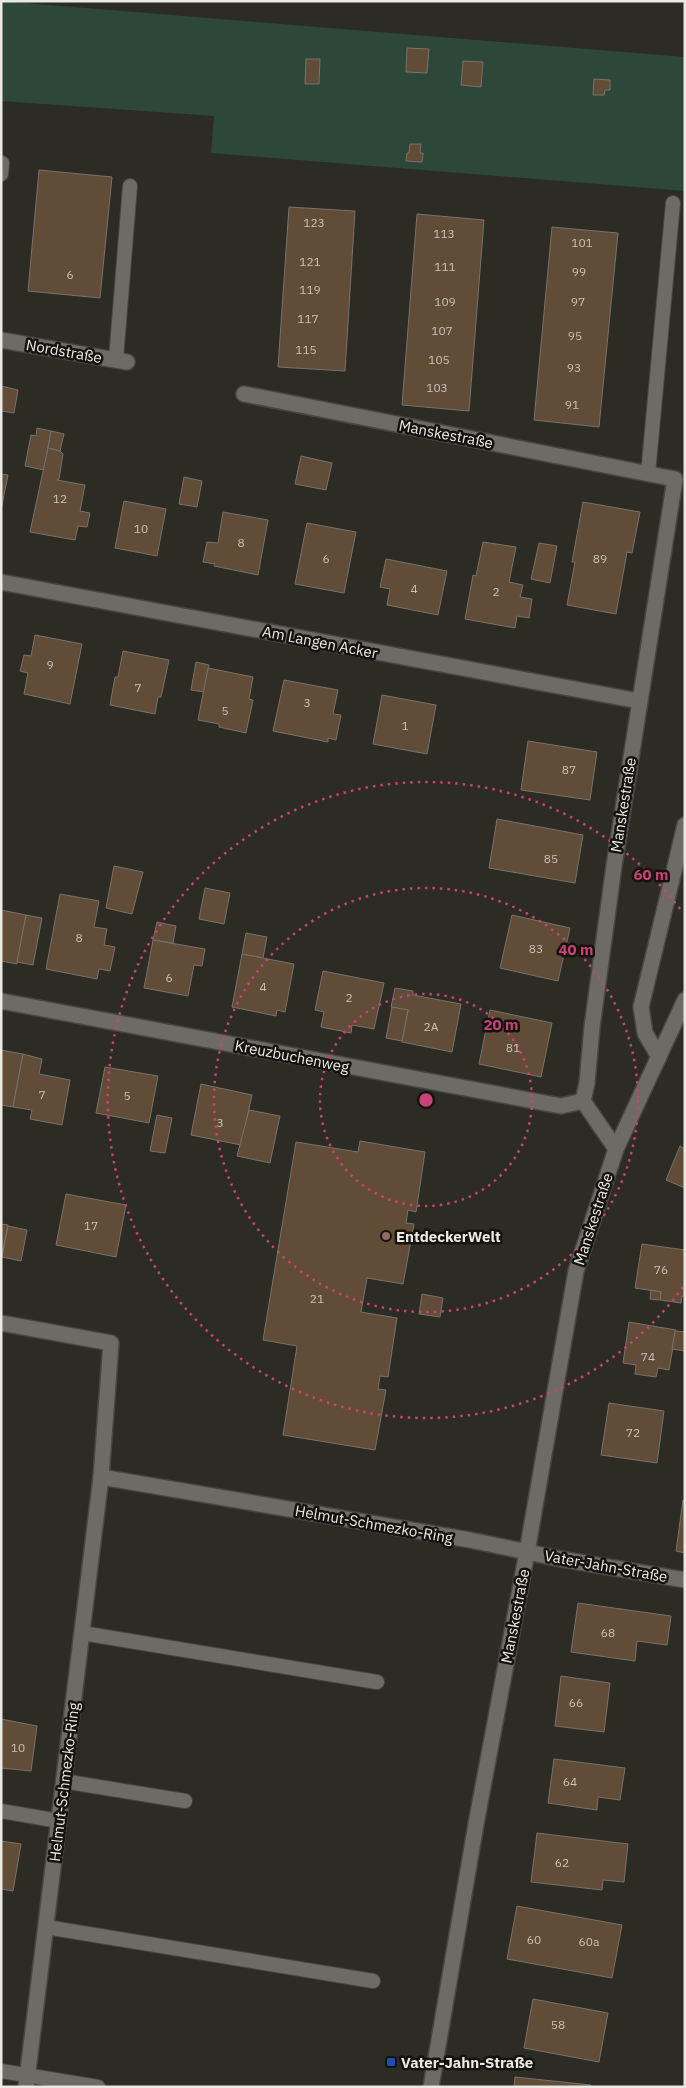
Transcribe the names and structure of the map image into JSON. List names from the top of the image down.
{
  "streets": {
    "street": [
      "Nordstraße",
      "Manskestraße",
      "Am Langen Acker",
      "Kreuzbuchenweg",
      "Helmut-Schmezko-Ring",
      "Vater-Jahn-Straße"
    ]
  },
  "crossings": [
    ["Manskestraße", "Am Langen Acker"],
    ["Manskestraße", "Kreuzbuchenweg"],
    ["Manskestraße", "Helmut-Schmezko-Ring"],
    ["Manskestraße", "Vater-Jahn-Straße"],
    ["Helmut-Schmezko-Ring", "Vater-Jahn-Straße"]
  ],
  "places": {
    "other": ["EntdeckerWelt"],
    "transit": ["Vater-Jahn-Straße"]
  },
  "house_numbers": [
    "123",
    "113",
    "101",
    "121",
    "111",
    "99",
    "6",
    "119",
    "109",
    "97",
    "117",
    "107",
    "95",
    "115",
    "105",
    "93",
    "103",
    "91",
    "12",
    "10",
    "8",
    "6",
    "89",
    "4",
    "2",
    "9",
    "7",
    "3",
    "5",
    "1",
    "87",
    "85",
    "8",
    "83",
    "6",
    "4",
    "2",
    "2A",
    "81",
    "7",
    "5",
    "3",
    "17",
    "76",
    "21",
    "74",
    "72",
    "68",
    "66",
    "10",
    "64",
    "62",
    "60",
    "60a",
    "58"
  ],
  "rings": ["60 m", "40 m", "20 m"]
}
